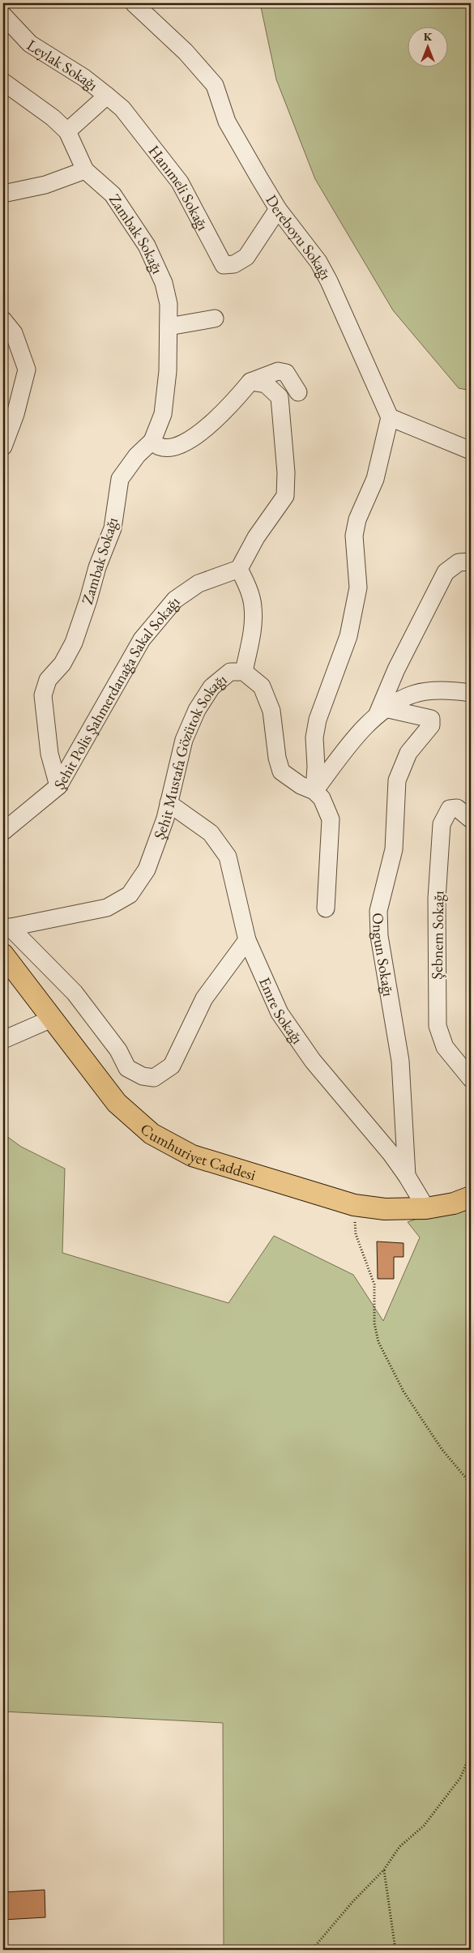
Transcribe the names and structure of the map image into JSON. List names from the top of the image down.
{
  "streets": {
    "main road": ["Cumhuriyet Caddesi"],
    "street": [
      "Leylak Sokağı",
      "Hanımeli Sokağı",
      "Zambak Sokağı",
      "Dereboyu Sokağı",
      "Şehit Polis Şahmerdanağa Sakal Sokağı",
      "Şehit Mustafa Gözütok Sokağı",
      "Şebnem Sokağı",
      "Ongun Sokağı",
      "Emre Sokağı"
    ]
  },
  "crossings": [
    ["Leylak Sokağı", "Hanımeli Sokağı"],
    ["Hanımeli Sokağı", "Dereboyu Sokağı"],
    ["Zambak Sokağı", "Şehit Polis Şahmerdanağa Sakal Sokağı"],
    ["Şehit Mustafa Gözütok Sokağı", "Emre Sokağı"],
    ["Ongun Sokağı", "Emre Sokağı"],
    ["Emre Sokağı", "Cumhuriyet Caddesi"]
  ],
  "north": "top"
}
